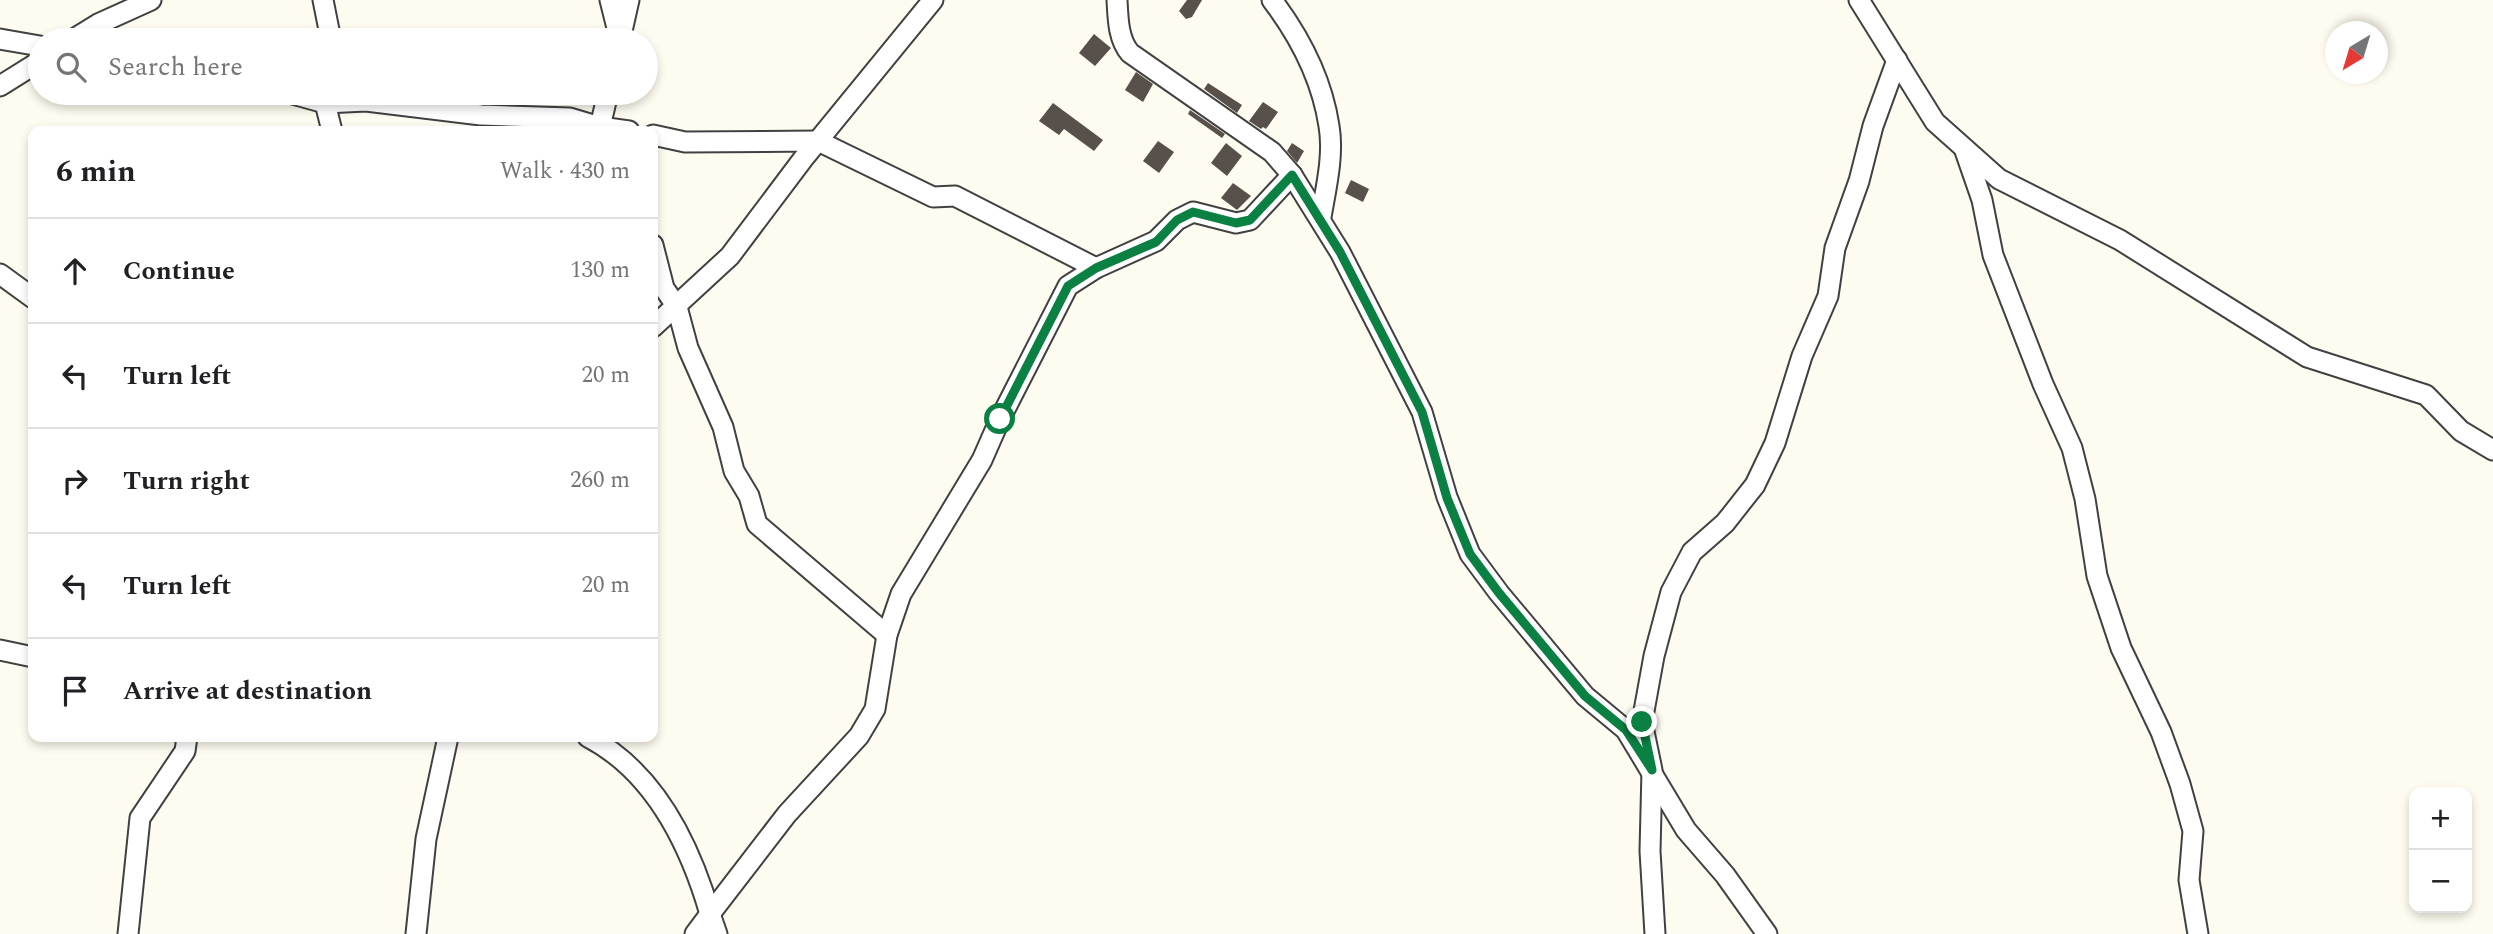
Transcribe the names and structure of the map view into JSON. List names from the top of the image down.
{
  "north": "bottom left",
  "page": {
    "search": "Search here",
    "heading": ["6 min", "Walk · 430 m"],
    "list": [
      ["Continue", "130 m"],
      ["Turn left", "20 m"],
      ["Turn right", "260 m"],
      ["Turn left", "20 m"],
      "Arrive at destination"
    ],
    "map_buttons": ["+", "−"]
  }
}
